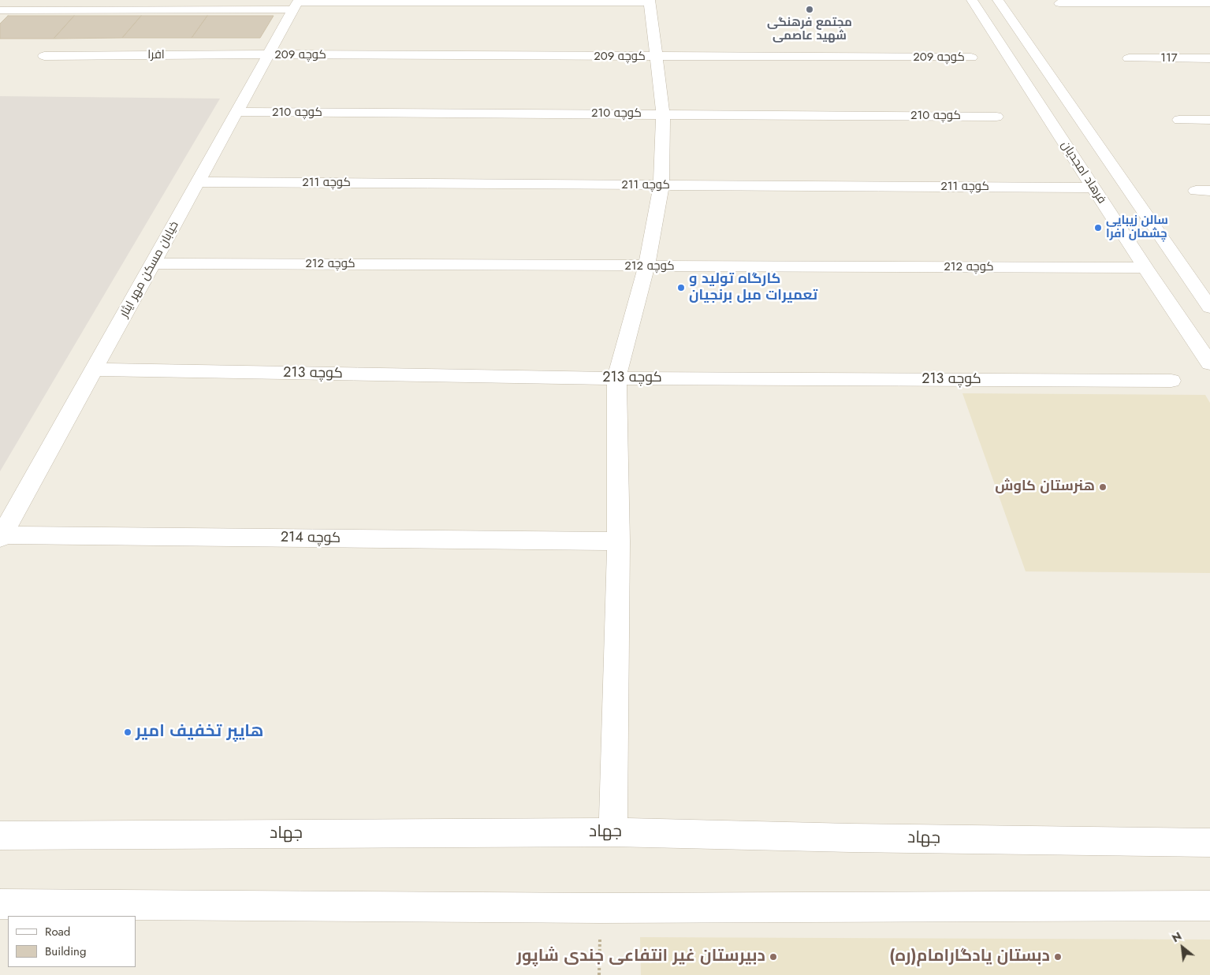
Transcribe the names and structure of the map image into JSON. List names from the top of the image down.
{
  "streets": {
    "street": [
      "افرا",
      "کوچه 209",
      "117",
      "کوچه 210",
      "فرهاد امجدیان",
      "کوچه 211",
      "کوچه 212",
      "خیابان مسکن مهر ایثار",
      "کوچه 213",
      "کوچه 214",
      "جهاد"
    ]
  },
  "crossings": [
    ["افرا", "کوچه 209"],
    ["افرا", "خیابان مسکن مهر ایثار"],
    ["کوچه 209", "خیابان مسکن مهر ایثار"],
    ["کوچه 210", "خیابان مسکن مهر ایثار"],
    ["فرهاد امجدیان", "کوچه 211"],
    ["فرهاد امجدیان", "کوچه 212"],
    ["کوچه 211", "خیابان مسکن مهر ایثار"],
    ["کوچه 212", "خیابان مسکن مهر ایثار"],
    ["خیابان مسکن مهر ایثار", "کوچه 213"],
    ["خیابان مسکن مهر ایثار", "کوچه 214"]
  ],
  "places": [
    "مجتمع فرهنگی شهید عاصمی",
    "سالن زیبایی چشمان افرا",
    "کارگاه تولید و تعمیرات مبل برنجیان",
    "هنرستان کاوش",
    "هایپر تخفیف امیر",
    "دبیرستان غیر انتفاعی جندی شاپور",
    "دبستان یادگارامام(ره)"
  ],
  "legend": ["Road", "Building"],
  "north": "top left"
}
